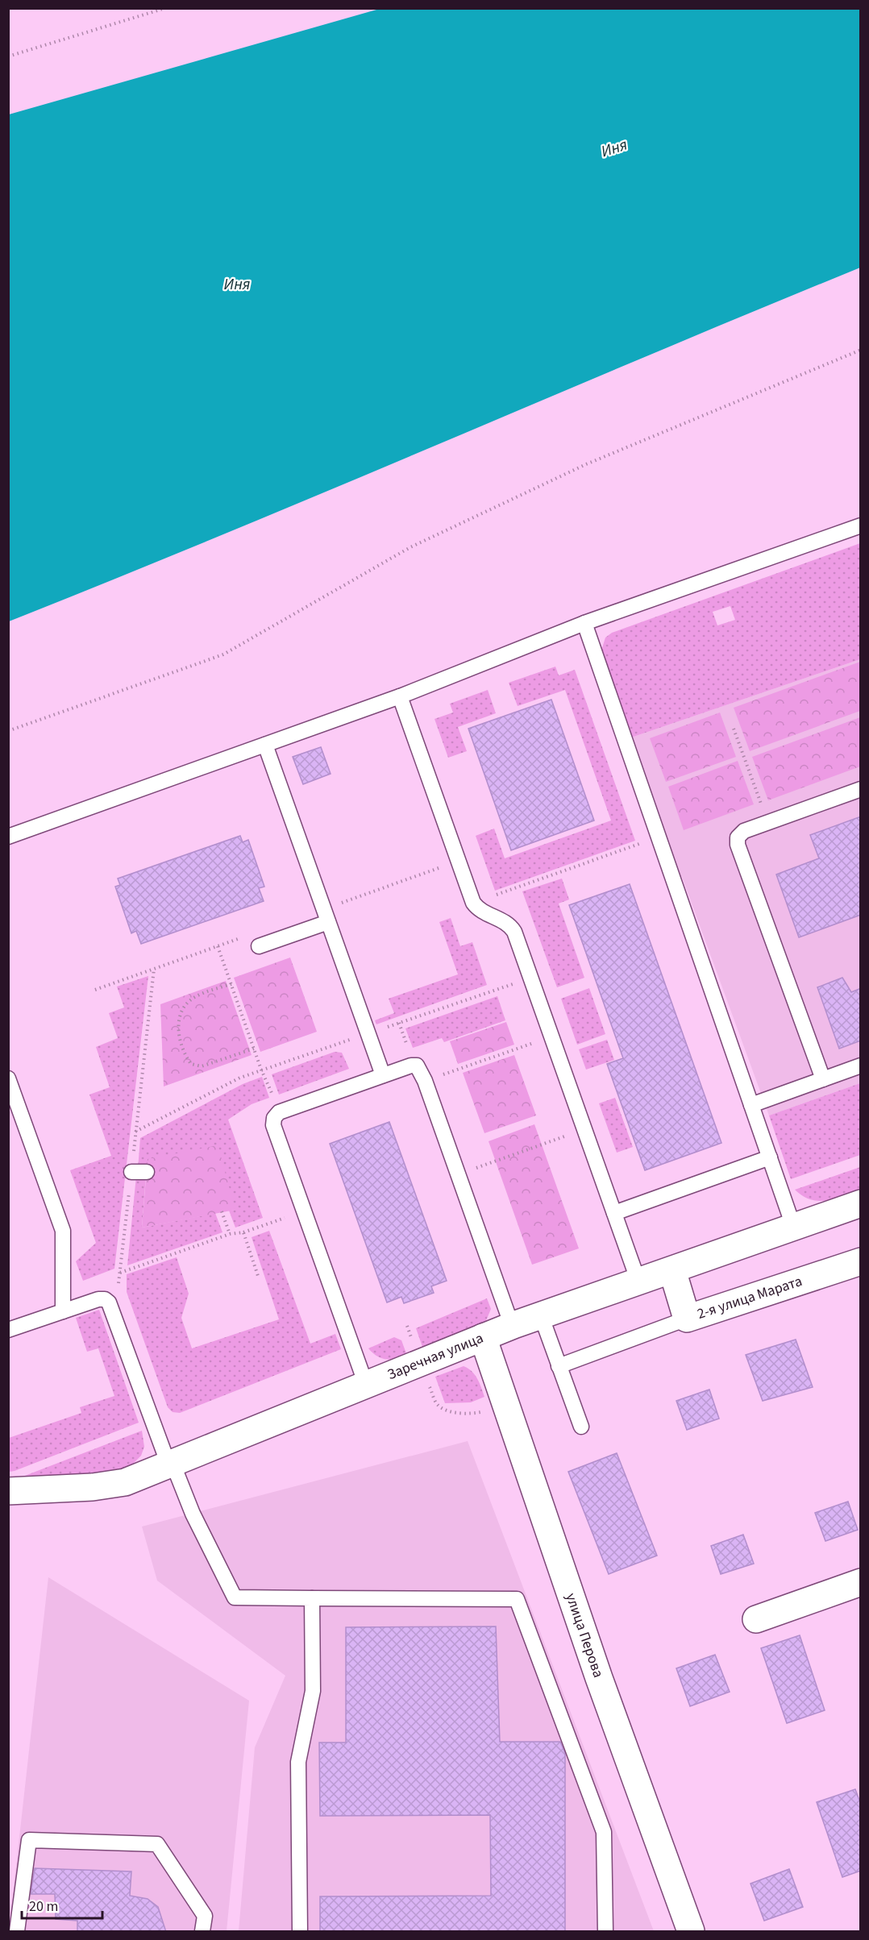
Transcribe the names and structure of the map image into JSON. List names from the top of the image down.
{
  "streets": {
    "street": ["2-я улица Марата", "Заречная улица", "улица Перова"]
  },
  "crossings": [
    ["2-я улица Марата", "Заречная улица"],
    ["Заречная улица", "улица Перова"]
  ],
  "water": ["Иня"],
  "scale_bar": "20 m"
}
